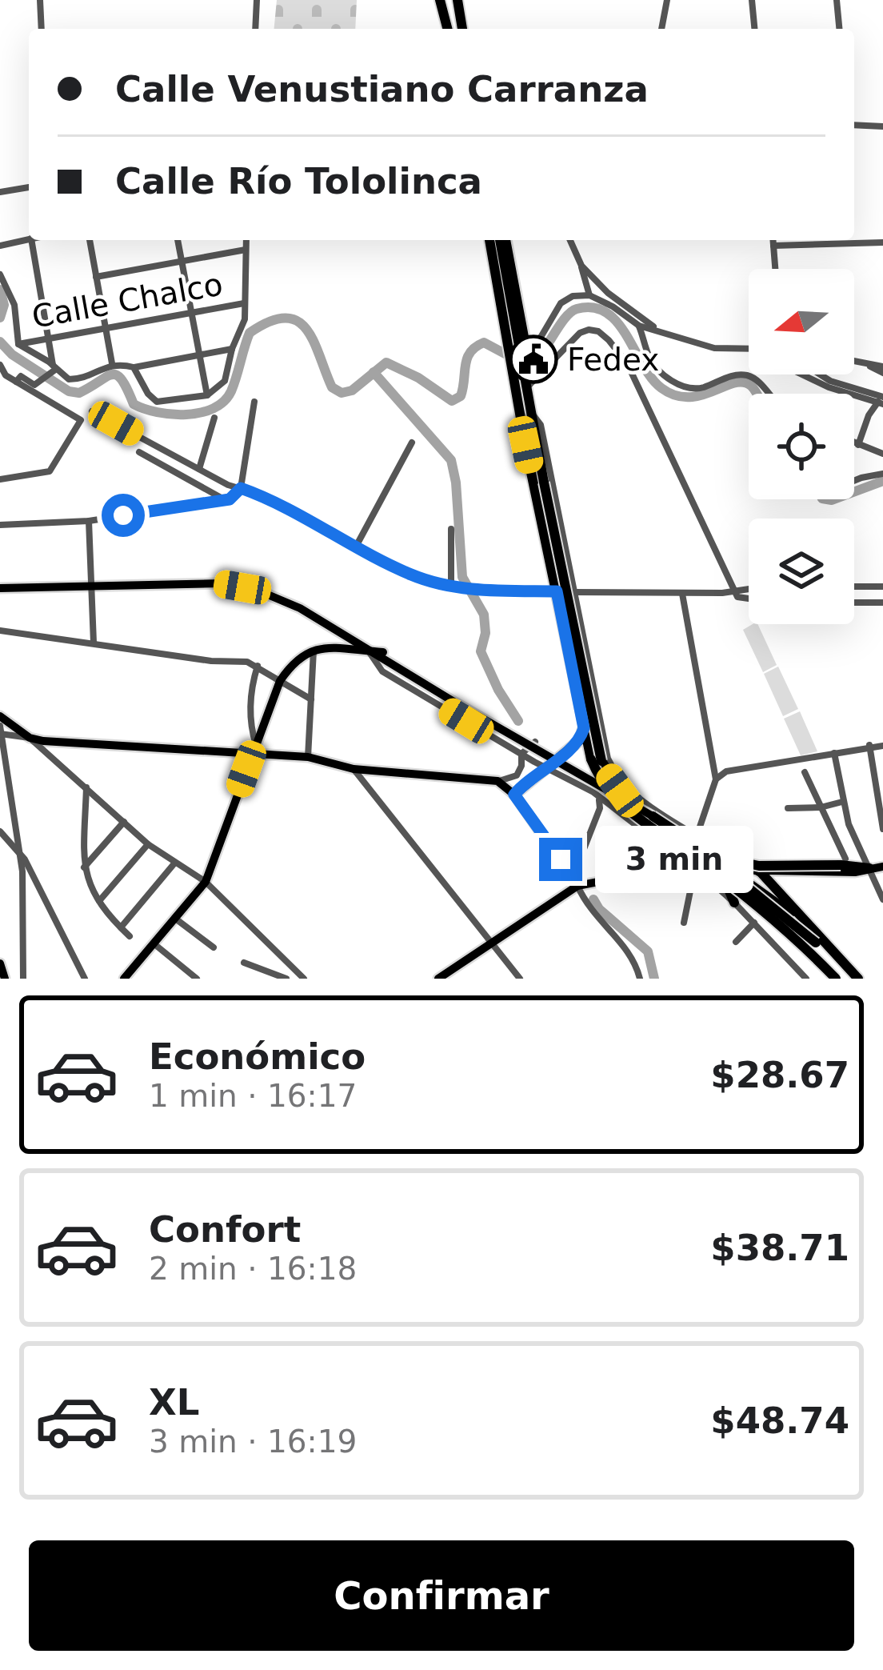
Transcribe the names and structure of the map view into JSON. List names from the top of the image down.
{
  "streets": {
    "street": ["Calle Chalco"]
  },
  "places": {
    "public building": ["Fedex"]
  },
  "north": "left",
  "page": {
    "banner": ["Calle Venustiano Carranza", "Calle Río Tololinca"],
    "bubble": "3 min",
    "list": [
      {
        "name": "Económico",
        "note": "1 min · 16:17",
        "value": "$28.67"
      },
      {
        "name": "Confort",
        "note": "2 min · 16:18",
        "value": "$38.71"
      },
      {
        "name": "XL",
        "note": "3 min · 16:19",
        "value": "$48.74"
      }
    ],
    "buttons": "Confirmar"
  }
}
